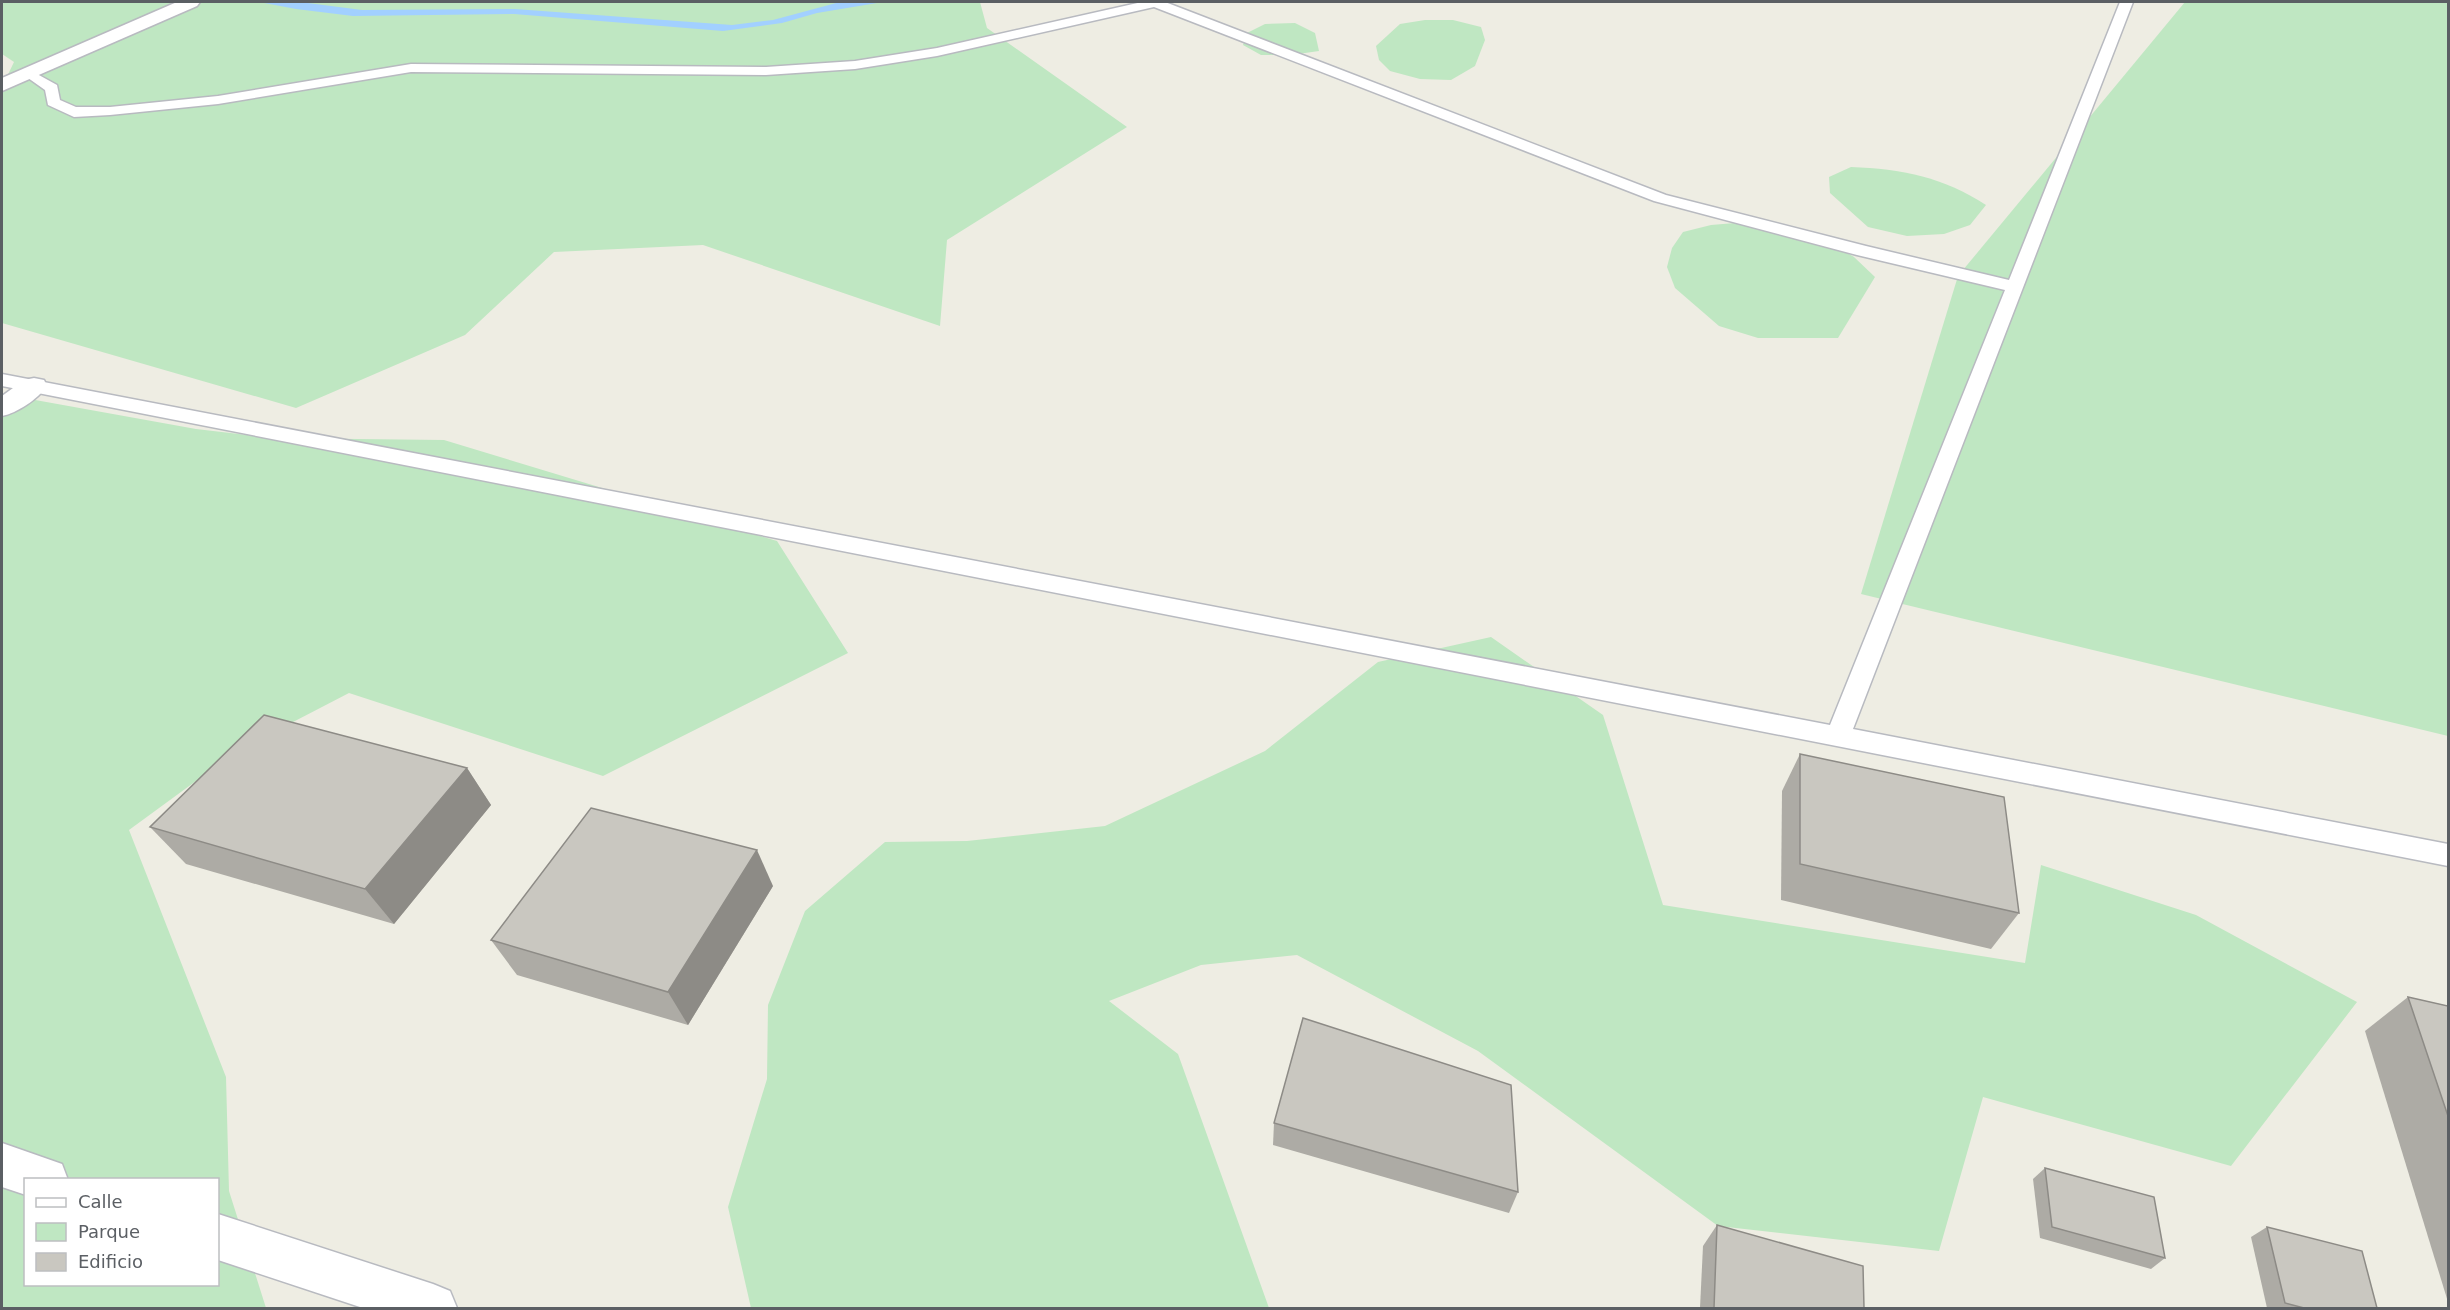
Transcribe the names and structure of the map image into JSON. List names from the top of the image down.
{
  "legend": ["Calle", "Parque", "Edificio"]
}
